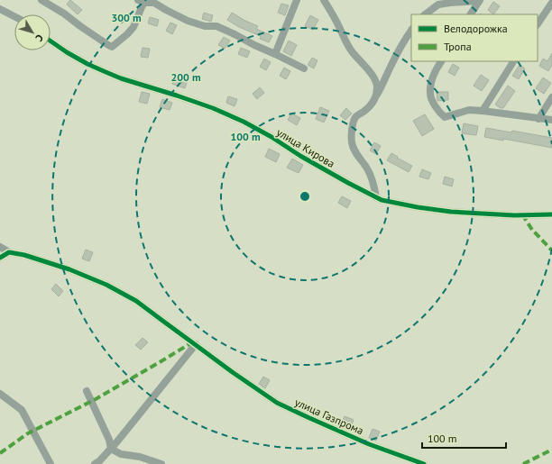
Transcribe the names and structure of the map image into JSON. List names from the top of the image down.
{
  "streets": {
    "street": ["улица Кирова", "улица Газпрома"]
  },
  "legend": ["Велодорожка", "Тропа"],
  "scale_bar": "100 m",
  "north": "bottom right",
  "rings": ["300 m", "200 m", "100 m"]
}
